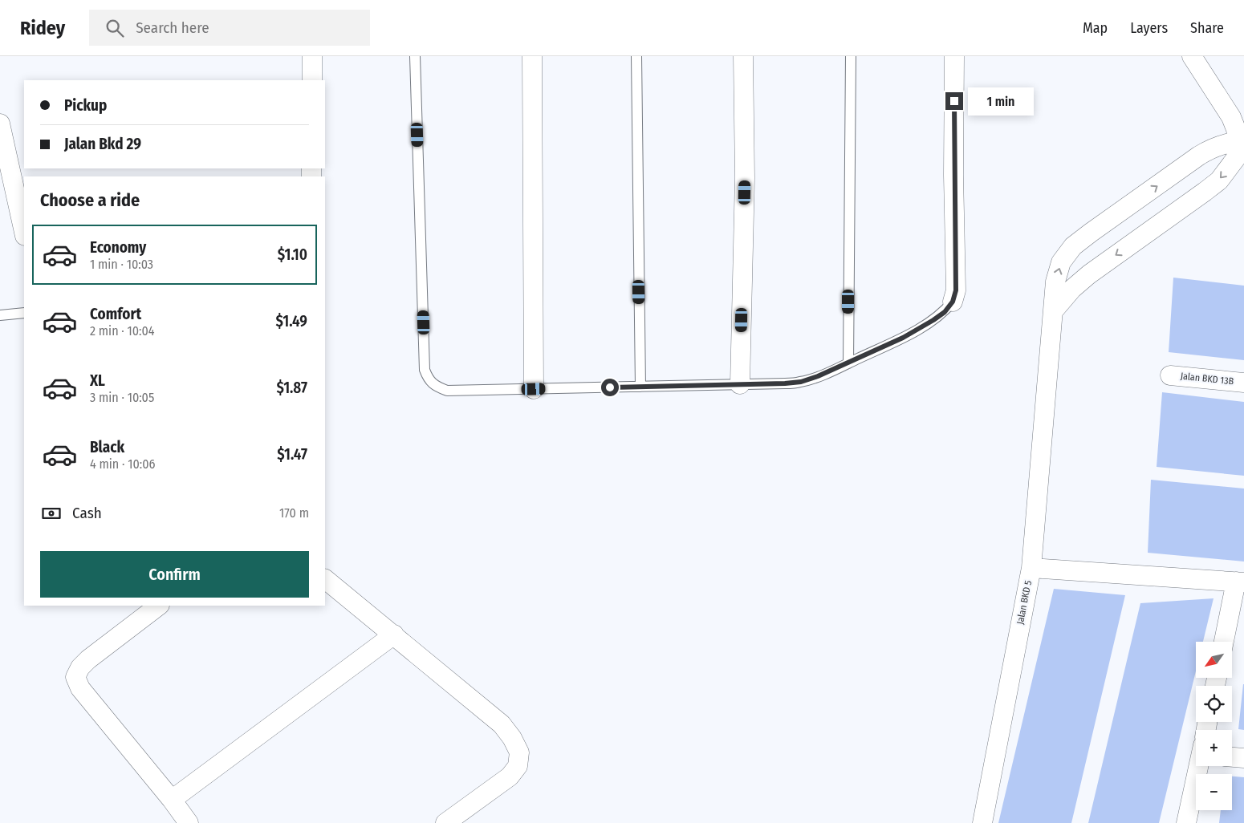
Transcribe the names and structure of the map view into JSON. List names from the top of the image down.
{
  "streets": {
    "street": ["Jalan BKD 13B", "Jalan BKD 5"]
  },
  "north": "bottom left",
  "page": {
    "header": "Ridey",
    "search": "Search here",
    "nav": ["Map", "Layers", "Share"],
    "banner": ["Pickup", "Jalan Bkd 29"],
    "bubble": "1 min",
    "heading": "Choose a ride",
    "list": [
      {
        "name": "Economy",
        "note": "1 min · 10:03",
        "value": "$1.10"
      },
      {
        "name": "Comfort",
        "note": "2 min · 10:04",
        "value": "$1.49"
      },
      {
        "name": "XL",
        "note": "3 min · 10:05",
        "value": "$1.87"
      },
      {
        "name": "Black",
        "note": "4 min · 10:06",
        "value": "$1.47"
      }
    ],
    "pay": ["Cash", "170 m"],
    "buttons": "Confirm",
    "map_buttons": ["+", "−"]
  }
}
